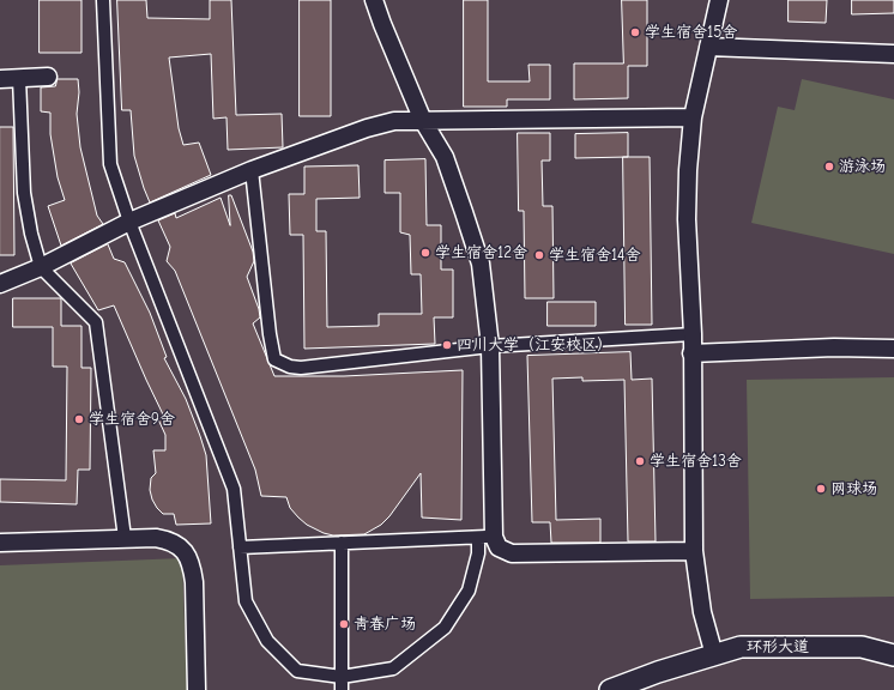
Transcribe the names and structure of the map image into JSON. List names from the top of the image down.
{
  "streets": {
    "street": ["环形大道"]
  },
  "places": [
    "学生宿舍15舍",
    "游泳场",
    "学生宿舍12舍",
    "学生宿舍14舍",
    "四川大学（江安校区）",
    "学生宿舍9舍",
    "学生宿舍13舍",
    "网球场",
    "青春广场"
  ]
}
